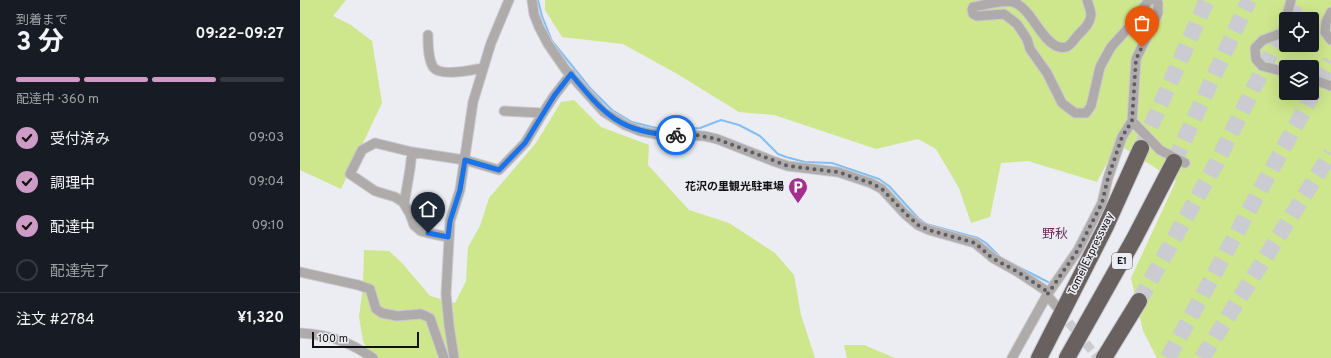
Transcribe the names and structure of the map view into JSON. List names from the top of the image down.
{
  "streets": {
    "highway": ["Tomei Expressway", "E1"]
  },
  "districts": ["野秋"],
  "places": {
    "parking": ["花沢の里観光駐車場"]
  },
  "scale_bar": "100 m",
  "page": {
    "heading": ["3 分", "到着まで", "09:22–09:27"],
    "panel": ["注文 #2784", "¥1,320"],
    "bar": "配達中 · 360 m",
    "list": [
      ["受付済み", "09:03"],
      ["調理中", "09:04"],
      ["配達中", "09:10"],
      "配達完了"
    ],
    "scale": "100 m"
  }
}
